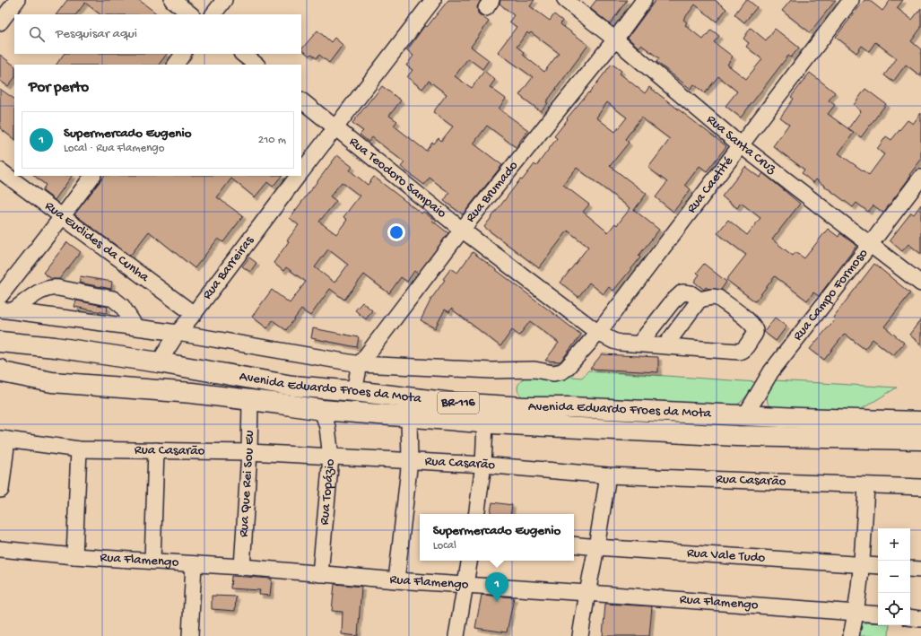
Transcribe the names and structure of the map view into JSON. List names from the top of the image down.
{
  "streets": {
    "highway": ["Avenida Eduardo Froes da Mota", "BR-116"],
    "street": [
      "Rua Santa Cruz",
      "Rua Teodoro Sampaio",
      "Rua Caetité",
      "Rua Brumado",
      "Rua Euclides da Cunha",
      "Rua Barreiras",
      "Rua Campo Formoso",
      "Rua Casarão",
      "Rua Que Rei Sou Eu",
      "Rua Topázio",
      "Rua Vale Tudo",
      "Rua Flamengo"
    ]
  },
  "crossings": [
    ["Rua Santa Cruz", "Rua Caetité"],
    ["Rua Santa Cruz", "Rua Brumado"],
    ["Rua Santa Cruz", "Rua Campo Formoso"],
    ["Rua Teodoro Sampaio", "Rua Caetité"],
    ["Rua Teodoro Sampaio", "Rua Brumado"],
    ["Rua Teodoro Sampaio", "Rua Barreiras"],
    ["Rua Caetité", "Rua Brumado"],
    ["Rua Brumado", "Avenida Eduardo Froes da Mota"],
    ["Rua Euclides da Cunha", "Rua Barreiras"],
    ["Rua Barreiras", "Avenida Eduardo Froes da Mota"],
    ["Rua Campo Formoso", "Avenida Eduardo Froes da Mota"],
    ["Avenida Eduardo Froes da Mota", "Rua Que Rei Sou Eu"],
    ["Avenida Eduardo Froes da Mota", "Rua Topázio"],
    ["Rua Casarão", "Rua Que Rei Sou Eu"],
    ["Rua Casarão", "Rua Topázio"],
    ["Rua Que Rei Sou Eu", "Rua Flamengo"],
    ["Rua Topázio", "Rua Flamengo"]
  ],
  "page": {
    "search": "Pesquisar aqui",
    "heading": "Por perto",
    "list": [
      {
        "mark": "1",
        "name": "Supermercado Eugenio",
        "note": "Local · Rua Flamengo",
        "value": "210 m"
      }
    ],
    "popup": ["Supermercado Eugenio", "Local"],
    "map_buttons": ["+", "−"],
    "pins": "1"
  }
}
